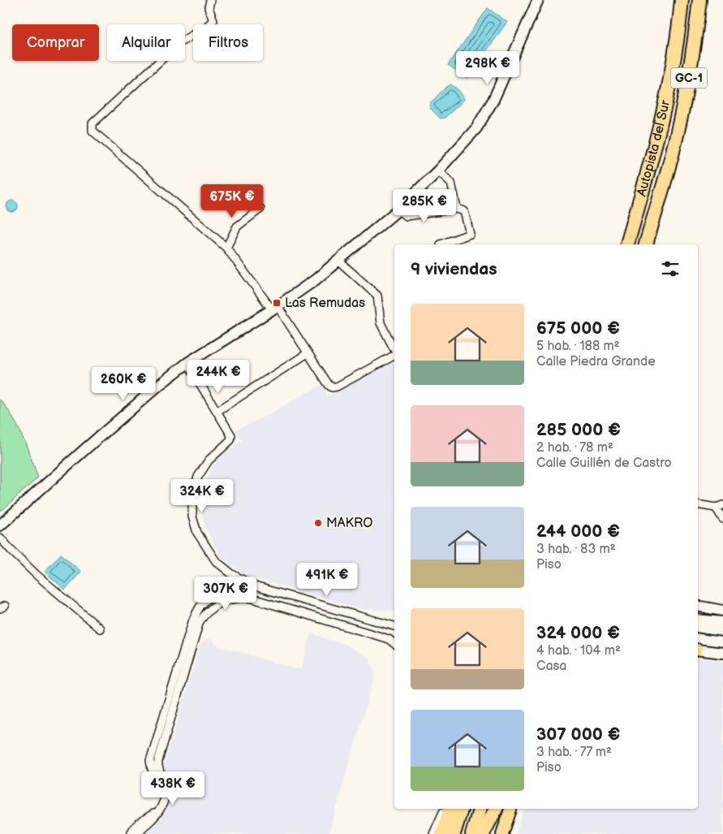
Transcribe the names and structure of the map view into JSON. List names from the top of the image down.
{
  "streets": {
    "highway": ["GC-1", "Autopista del Sur"]
  },
  "places": {
    "transit": ["Las Remudas"],
    "other": ["MAKRO"]
  },
  "page": {
    "chip": ["Comprar", "Alquilar", "Filtros"],
    "price": [
      "298K €",
      "675K €",
      "285K €",
      "244K €",
      "260K €",
      "324K €",
      "491K €",
      "307K €",
      "438K €"
    ],
    "heading": "9 viviendas",
    "list": [
      {
        "name": "675 000 €",
        "note": "5 hab. · 188 m² · Calle Piedra Grande"
      },
      {
        "name": "285 000 €",
        "note": "2 hab. · 78 m² · Calle Guillén de Castro"
      },
      {
        "name": "244 000 €",
        "note": "3 hab. · 83 m² · Piso"
      },
      {
        "name": "324 000 €",
        "note": "4 hab. · 104 m² · Casa"
      },
      {
        "name": "307 000 €",
        "note": "3 hab. · 77 m² · Piso"
      }
    ]
  }
}
